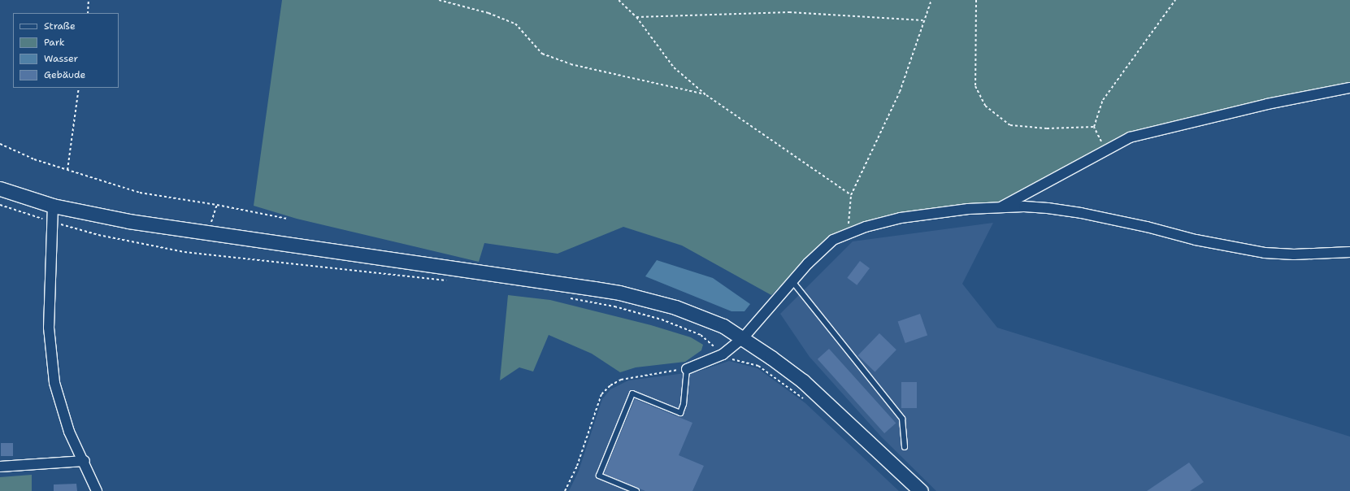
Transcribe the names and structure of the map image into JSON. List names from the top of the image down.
{
  "legend": [
    "Straße",
    "Park",
    "Wasser",
    "Gebäude"
  ]
}
